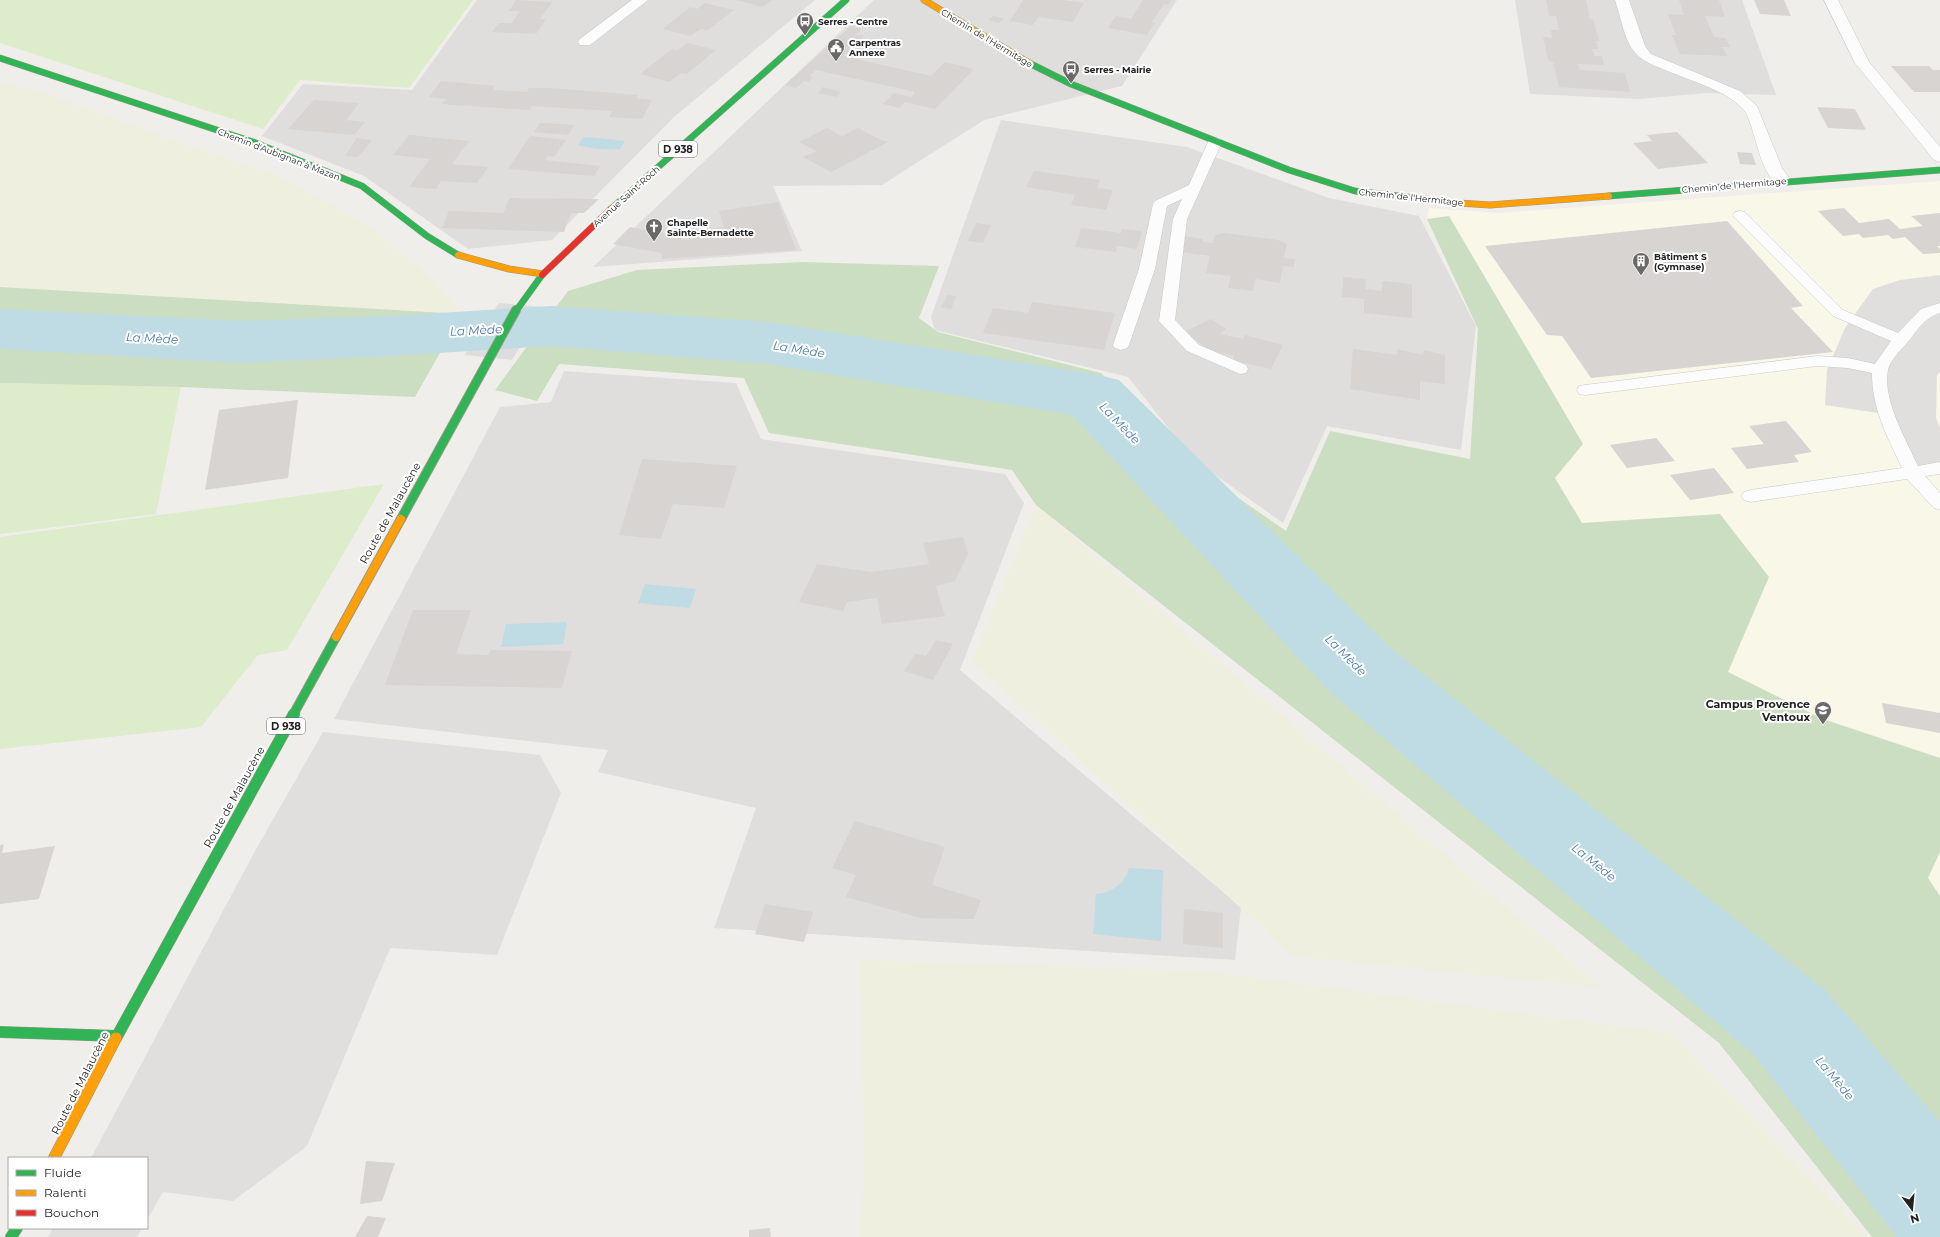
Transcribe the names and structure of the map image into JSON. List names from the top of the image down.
{
  "streets": {
    "street": [
      "Chemin de l'Hermitage",
      "D 938",
      "Chemin d'Aubignan à Mazan",
      "Avenue Saint-Roch",
      "Route de Malaucène"
    ]
  },
  "crossings": [
    ["Chemin d'Aubignan à Mazan", "Avenue Saint-Roch"],
    ["Avenue Saint-Roch", "Route de Malaucène"]
  ],
  "water": ["La Mède"],
  "places": {
    "bus stop": ["Serres - Centre", "Serres - Mairie"],
    "public building": ["Carpentras Annexe"],
    "church": ["Chapelle Sainte-Bernadette"],
    "building": ["Bâtiment S (Gymnase)"],
    "school or university": ["Campus Provence Ventoux"]
  },
  "legend": ["Fluide", "Ralenti", "Bouchon"],
  "north": "bottom"
}
